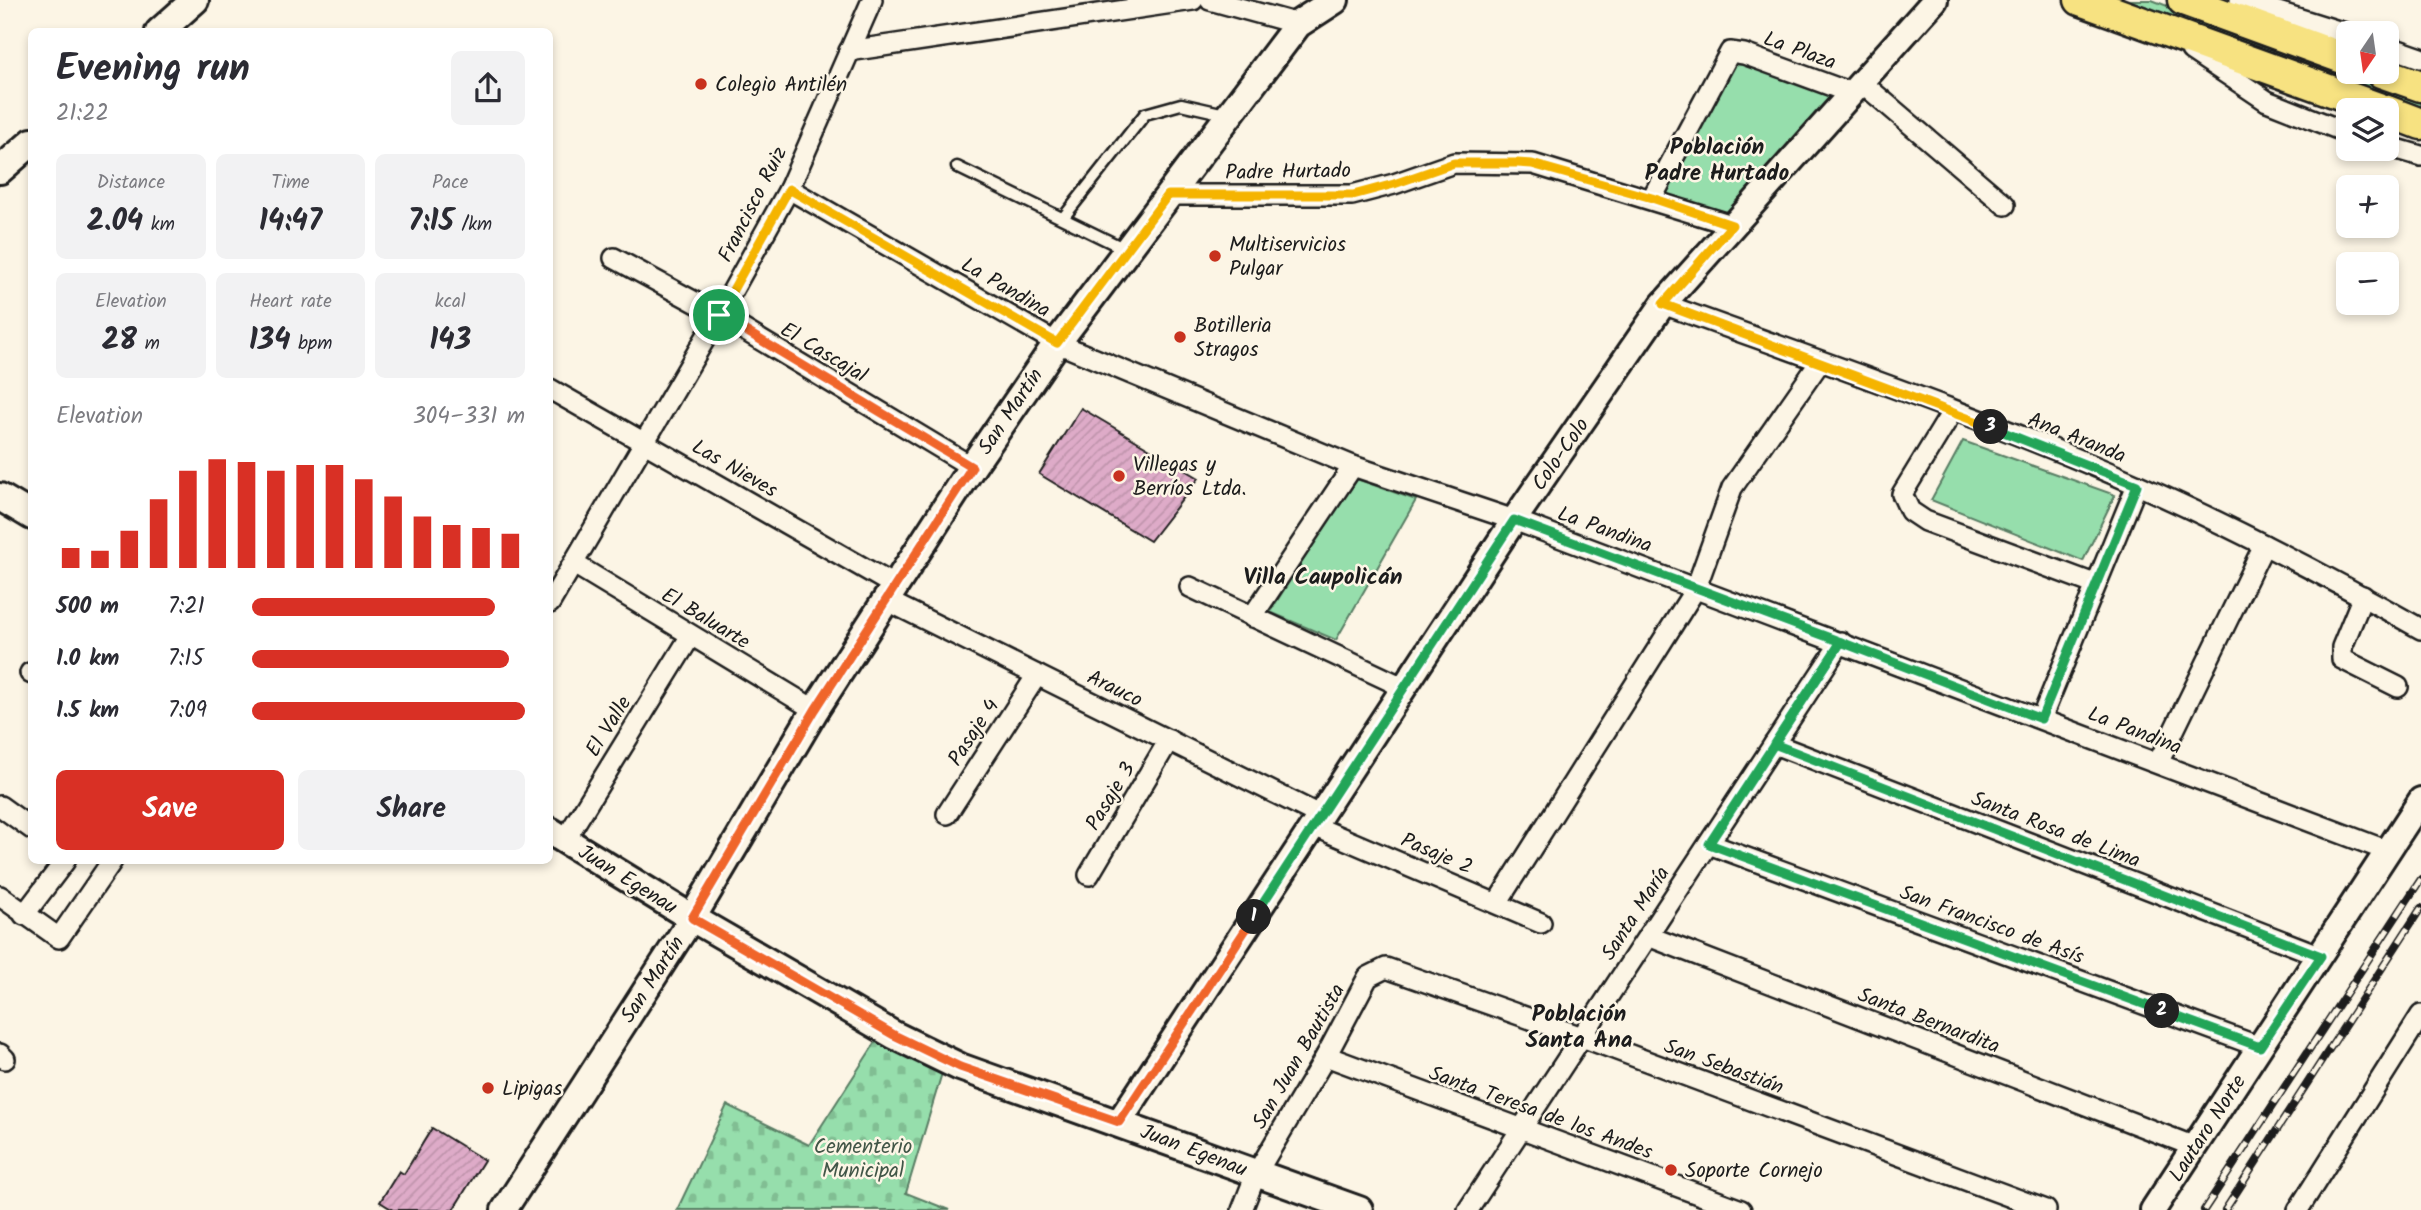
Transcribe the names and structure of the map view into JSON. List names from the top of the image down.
{
  "streets": {
    "main road": ["San Martín", "Juan Egenau"],
    "street": [
      "La Plaza",
      "Padre Hurtado",
      "Francisco Ruiz",
      "La Pandina",
      "El Cascajal",
      "Ana Aranda",
      "Colo-Colo",
      "Las Nieves",
      "El Baluarte",
      "Arauco",
      "El Valle",
      "Pasaje 4",
      "Pasaje 3",
      "Santa Rosa de Lima",
      "Pasaje 2",
      "Santa María",
      "San Francisco de Asís",
      "Santa Bernardita",
      "San Juan Bautista",
      "San Sebastián",
      "Santa Teresa de los Andes",
      "Lautaro Norte"
    ]
  },
  "crossings": [
    ["La Plaza", "Padre Hurtado"],
    ["La Plaza", "Colo-Colo"],
    ["Padre Hurtado", "San Martín"],
    ["Padre Hurtado", "Colo-Colo"],
    ["Francisco Ruiz", "La Pandina"],
    ["Francisco Ruiz", "El Cascajal"],
    ["Francisco Ruiz", "Las Nieves"],
    ["Francisco Ruiz", "El Baluarte"],
    ["La Pandina", "San Martín"],
    ["La Pandina", "Colo-Colo"],
    ["La Pandina", "Santa María"],
    ["La Pandina", "Lautaro Norte"],
    ["El Cascajal", "San Martín"],
    ["San Martín", "Las Nieves"],
    ["San Martín", "El Baluarte"],
    ["San Martín", "Arauco"],
    ["San Martín", "Juan Egenau"],
    ["Ana Aranda", "Colo-Colo"],
    ["Colo-Colo", "Arauco"],
    ["Colo-Colo", "Pasaje 2"],
    ["Colo-Colo", "Juan Egenau"],
    ["Las Nieves", "Arauco"],
    ["El Baluarte", "El Valle"],
    ["Arauco", "Pasaje 4"],
    ["Arauco", "Pasaje 3"],
    ["Arauco", "Pasaje 2"],
    ["El Valle", "Juan Egenau"],
    ["Santa Rosa de Lima", "Santa María"],
    ["Santa Rosa de Lima", "Lautaro Norte"],
    ["Juan Egenau", "San Juan Bautista"],
    ["Santa María", "San Francisco de Asís"],
    ["Santa María", "Santa Bernardita"],
    ["Santa María", "San Sebastián"],
    ["Santa María", "Santa Teresa de los Andes"],
    ["San Francisco de Asís", "Lautaro Norte"],
    ["Santa Bernardita", "Lautaro Norte"],
    ["San Juan Bautista", "San Sebastián"],
    ["San Juan Bautista", "Santa Teresa de los Andes"]
  ],
  "districts": ["Población Padre Hurtado", "Villa Caupolicán", "Población Santa Ana"],
  "parks": ["Cementerio Municipal"],
  "places": [
    "Colegio Antilén",
    "Multiservicios Pulgar",
    "Botilleria Stragos",
    "Villegas y Berríos Ltda.",
    "Lipigas",
    "Soporte Cornejo"
  ],
  "north": "bottom",
  "page": {
    "map_buttons": ["+", "−"],
    "heading": ["Evening run", "21:22"],
    "stats": [
      ["Distance", "2.04 km"],
      ["Time", "14:47"],
      ["Pace", "7:15 /km"],
      ["Elevation", "28 m"],
      ["Heart rate", "134 bpm"],
      ["kcal", "143"]
    ],
    "chart": ["Elevation", "304–331 m"],
    "pins": ["3", "1", "2"],
    "list": [
      {
        "name": "500 m",
        "note": "7:21"
      },
      {
        "name": "1.0 km",
        "note": "7:15"
      },
      {
        "name": "1.5 km",
        "note": "7:09"
      }
    ],
    "buttons": ["Save", "Share"]
  }
}
